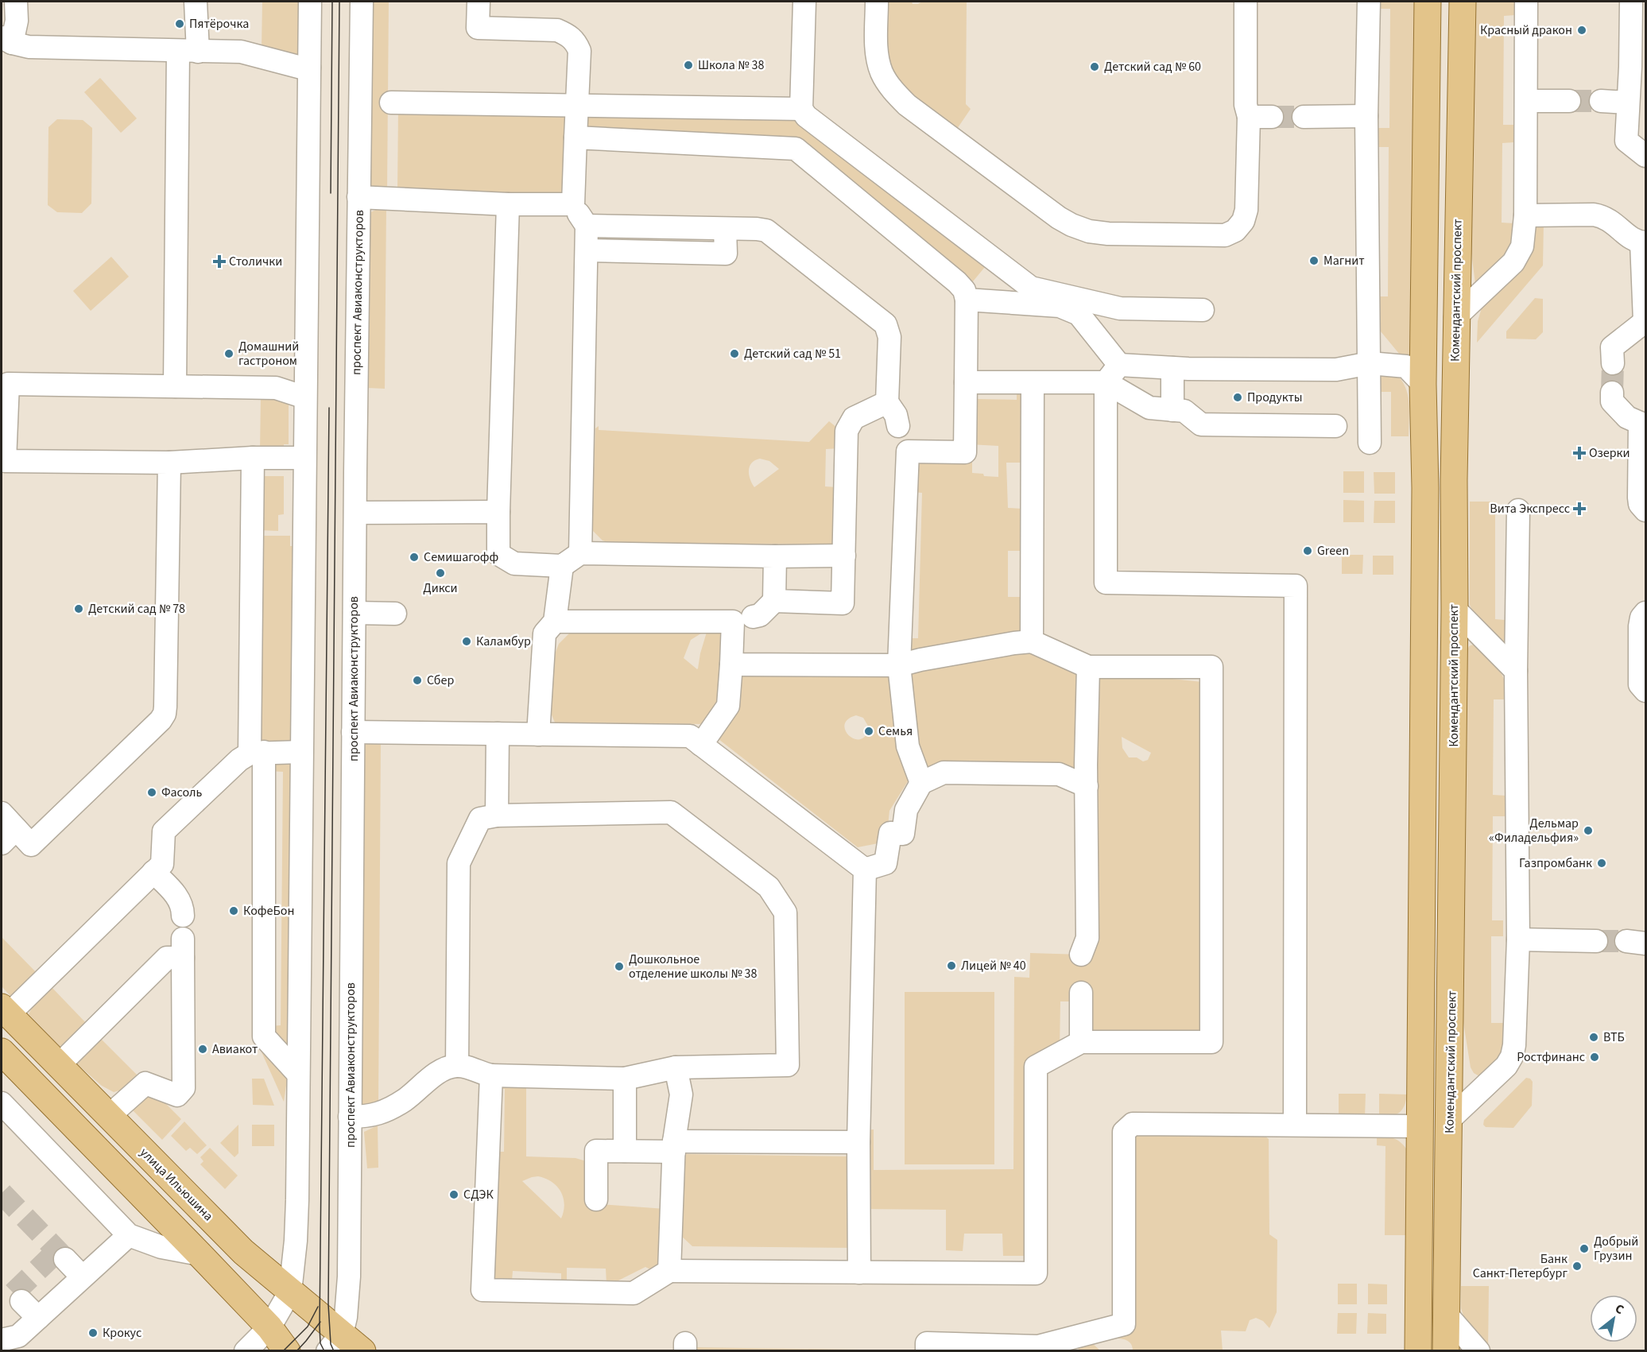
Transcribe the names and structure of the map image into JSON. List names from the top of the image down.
{
  "streets": {
    "main road": ["Комендантский проспект", "улица Ильюшина"],
    "street": ["проспект Авиаконструкторов"]
  },
  "crossings": [
    ["проспект Авиаконструкторов", "улица Ильюшина"]
  ],
  "places": {
    "other": [
      "Пятёрочка",
      "Красный дракон",
      "Школа № 38",
      "Детский сад № 60",
      "Магнит",
      "Домашний гастроном",
      "Детский сад № 51",
      "Продукты",
      "Green",
      "Семишагофф",
      "Дикси",
      "Детский сад № 78",
      "Каламбур",
      "Сбер",
      "Семья",
      "Фасоль",
      "Дельмар «Филадельфия»",
      "Газпромбанк",
      "КофеБон",
      "Лицей № 40",
      "Дошкольное отделение школы № 38",
      "ВТБ",
      "Авиакот",
      "Ростфинанс",
      "СДЭК",
      "Добрый Грузин",
      "Банк Санкт-Петербург",
      "Крокус"
    ],
    "health": ["Столички", "Озерки", "Вита Экспресс"]
  },
  "north": "top right"
}
